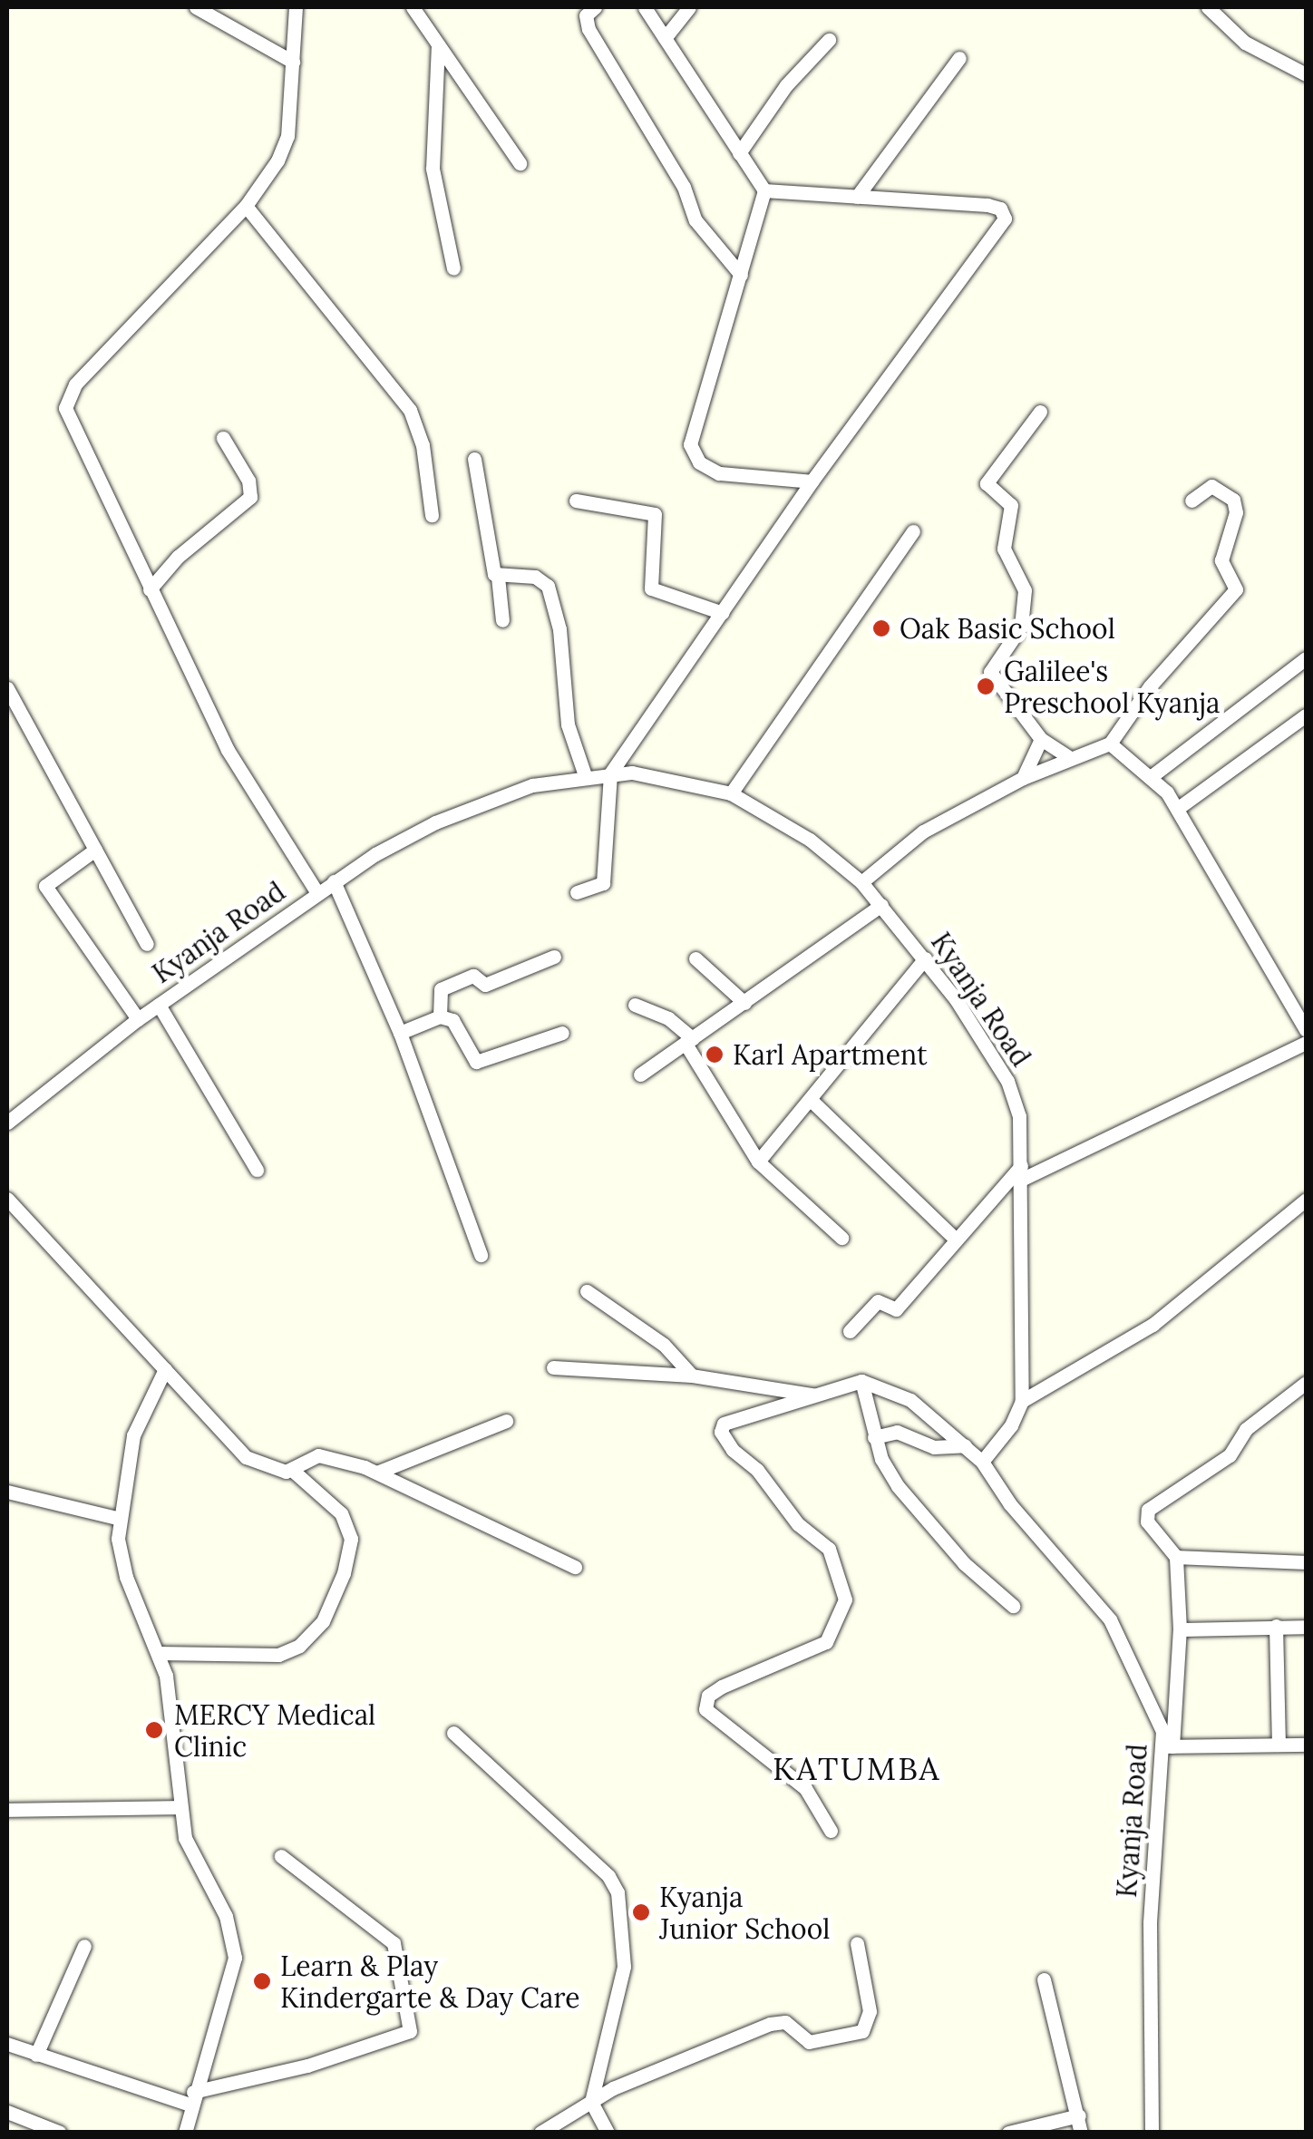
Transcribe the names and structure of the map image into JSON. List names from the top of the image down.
{
  "streets": {
    "street": ["Kyanja Road"]
  },
  "districts": ["KATUMBA"],
  "places": [
    "Oak Basic School",
    "Galilee's Preschool Kyanja",
    "Karl Apartment",
    "MERCY Medical Clinic",
    "Kyanja Junior School",
    "Learn & Play Kindergarte & Day Care"
  ]
}
